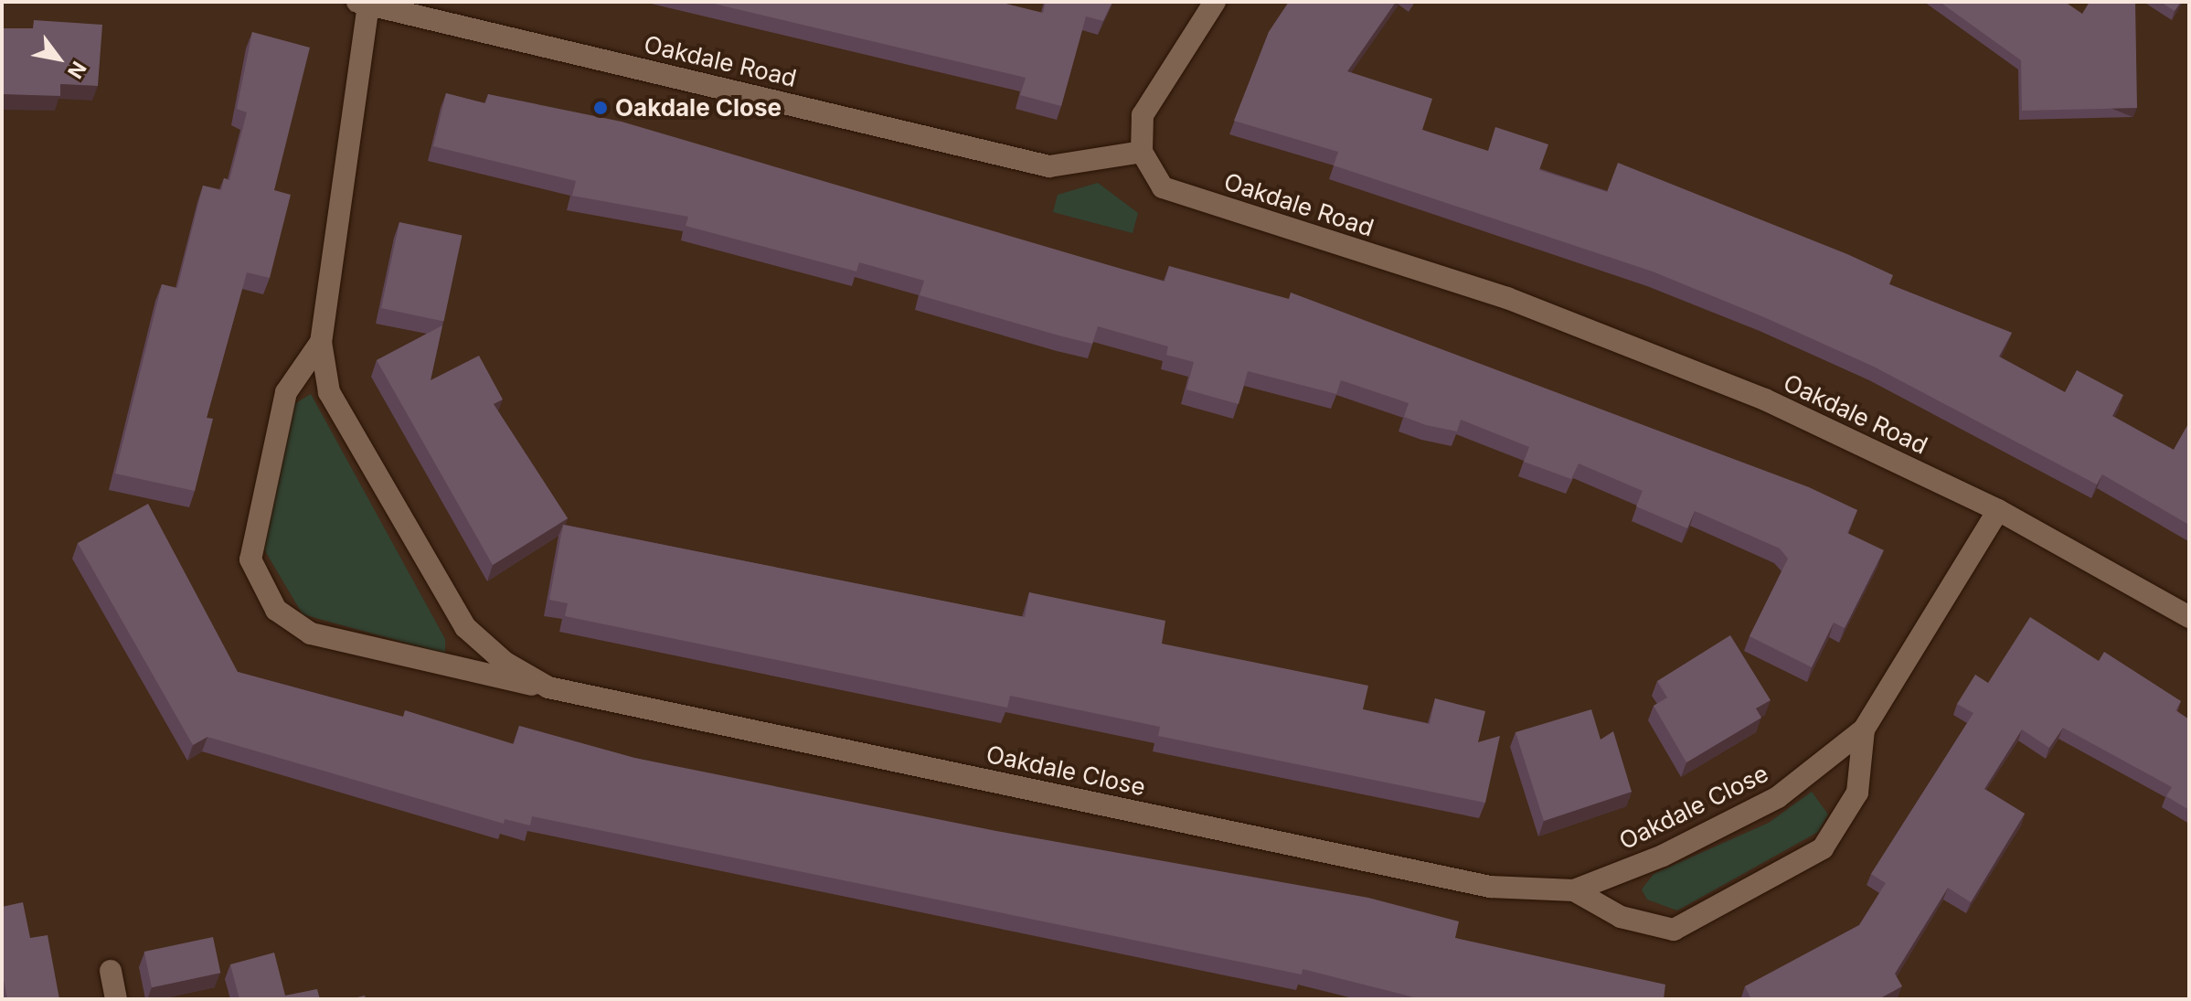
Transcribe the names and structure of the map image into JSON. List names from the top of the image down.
{
  "streets": {
    "street": ["Oakdale Road", "Oakdale Close"]
  },
  "crossings": [
    ["Oakdale Road", "Oakdale Close"]
  ],
  "places": ["Oakdale Close"],
  "north": "bottom right"
}
